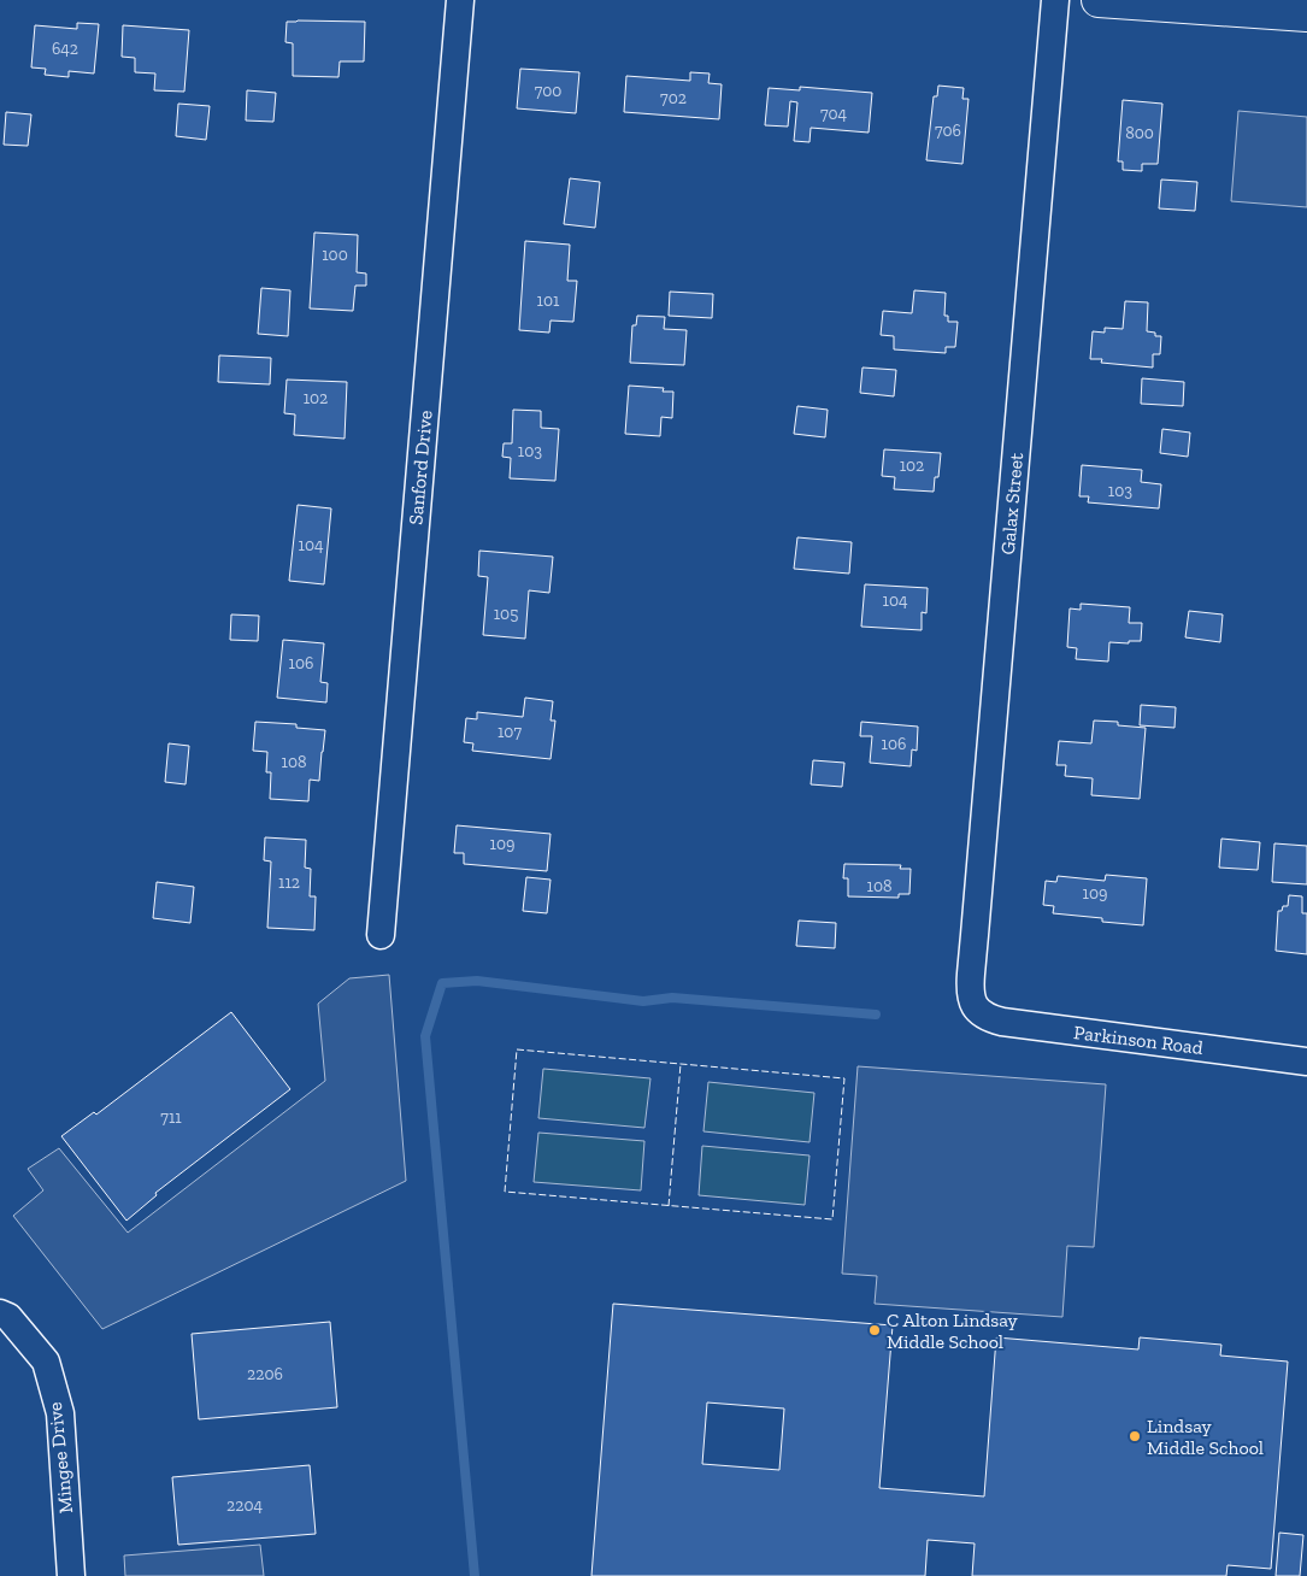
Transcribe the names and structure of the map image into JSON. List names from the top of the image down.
{
  "streets": {
    "street": [
      "Sanford Drive",
      "Galax Street",
      "Parkinson Road",
      "Mingee Drive"
    ]
  },
  "crossings": [
    ["Galax Street", "Parkinson Road"]
  ],
  "places": ["C Alton Lindsay Middle School", "Lindsay Middle School"],
  "house_numbers": [
    "642",
    "700",
    "702",
    "704",
    "706",
    "800",
    "100",
    "101",
    "102",
    "103",
    "102",
    "103",
    "104",
    "104",
    "105",
    "106",
    "107",
    "106",
    "108",
    "109",
    "112",
    "108",
    "109",
    "711",
    "2206",
    "2204"
  ]
}
